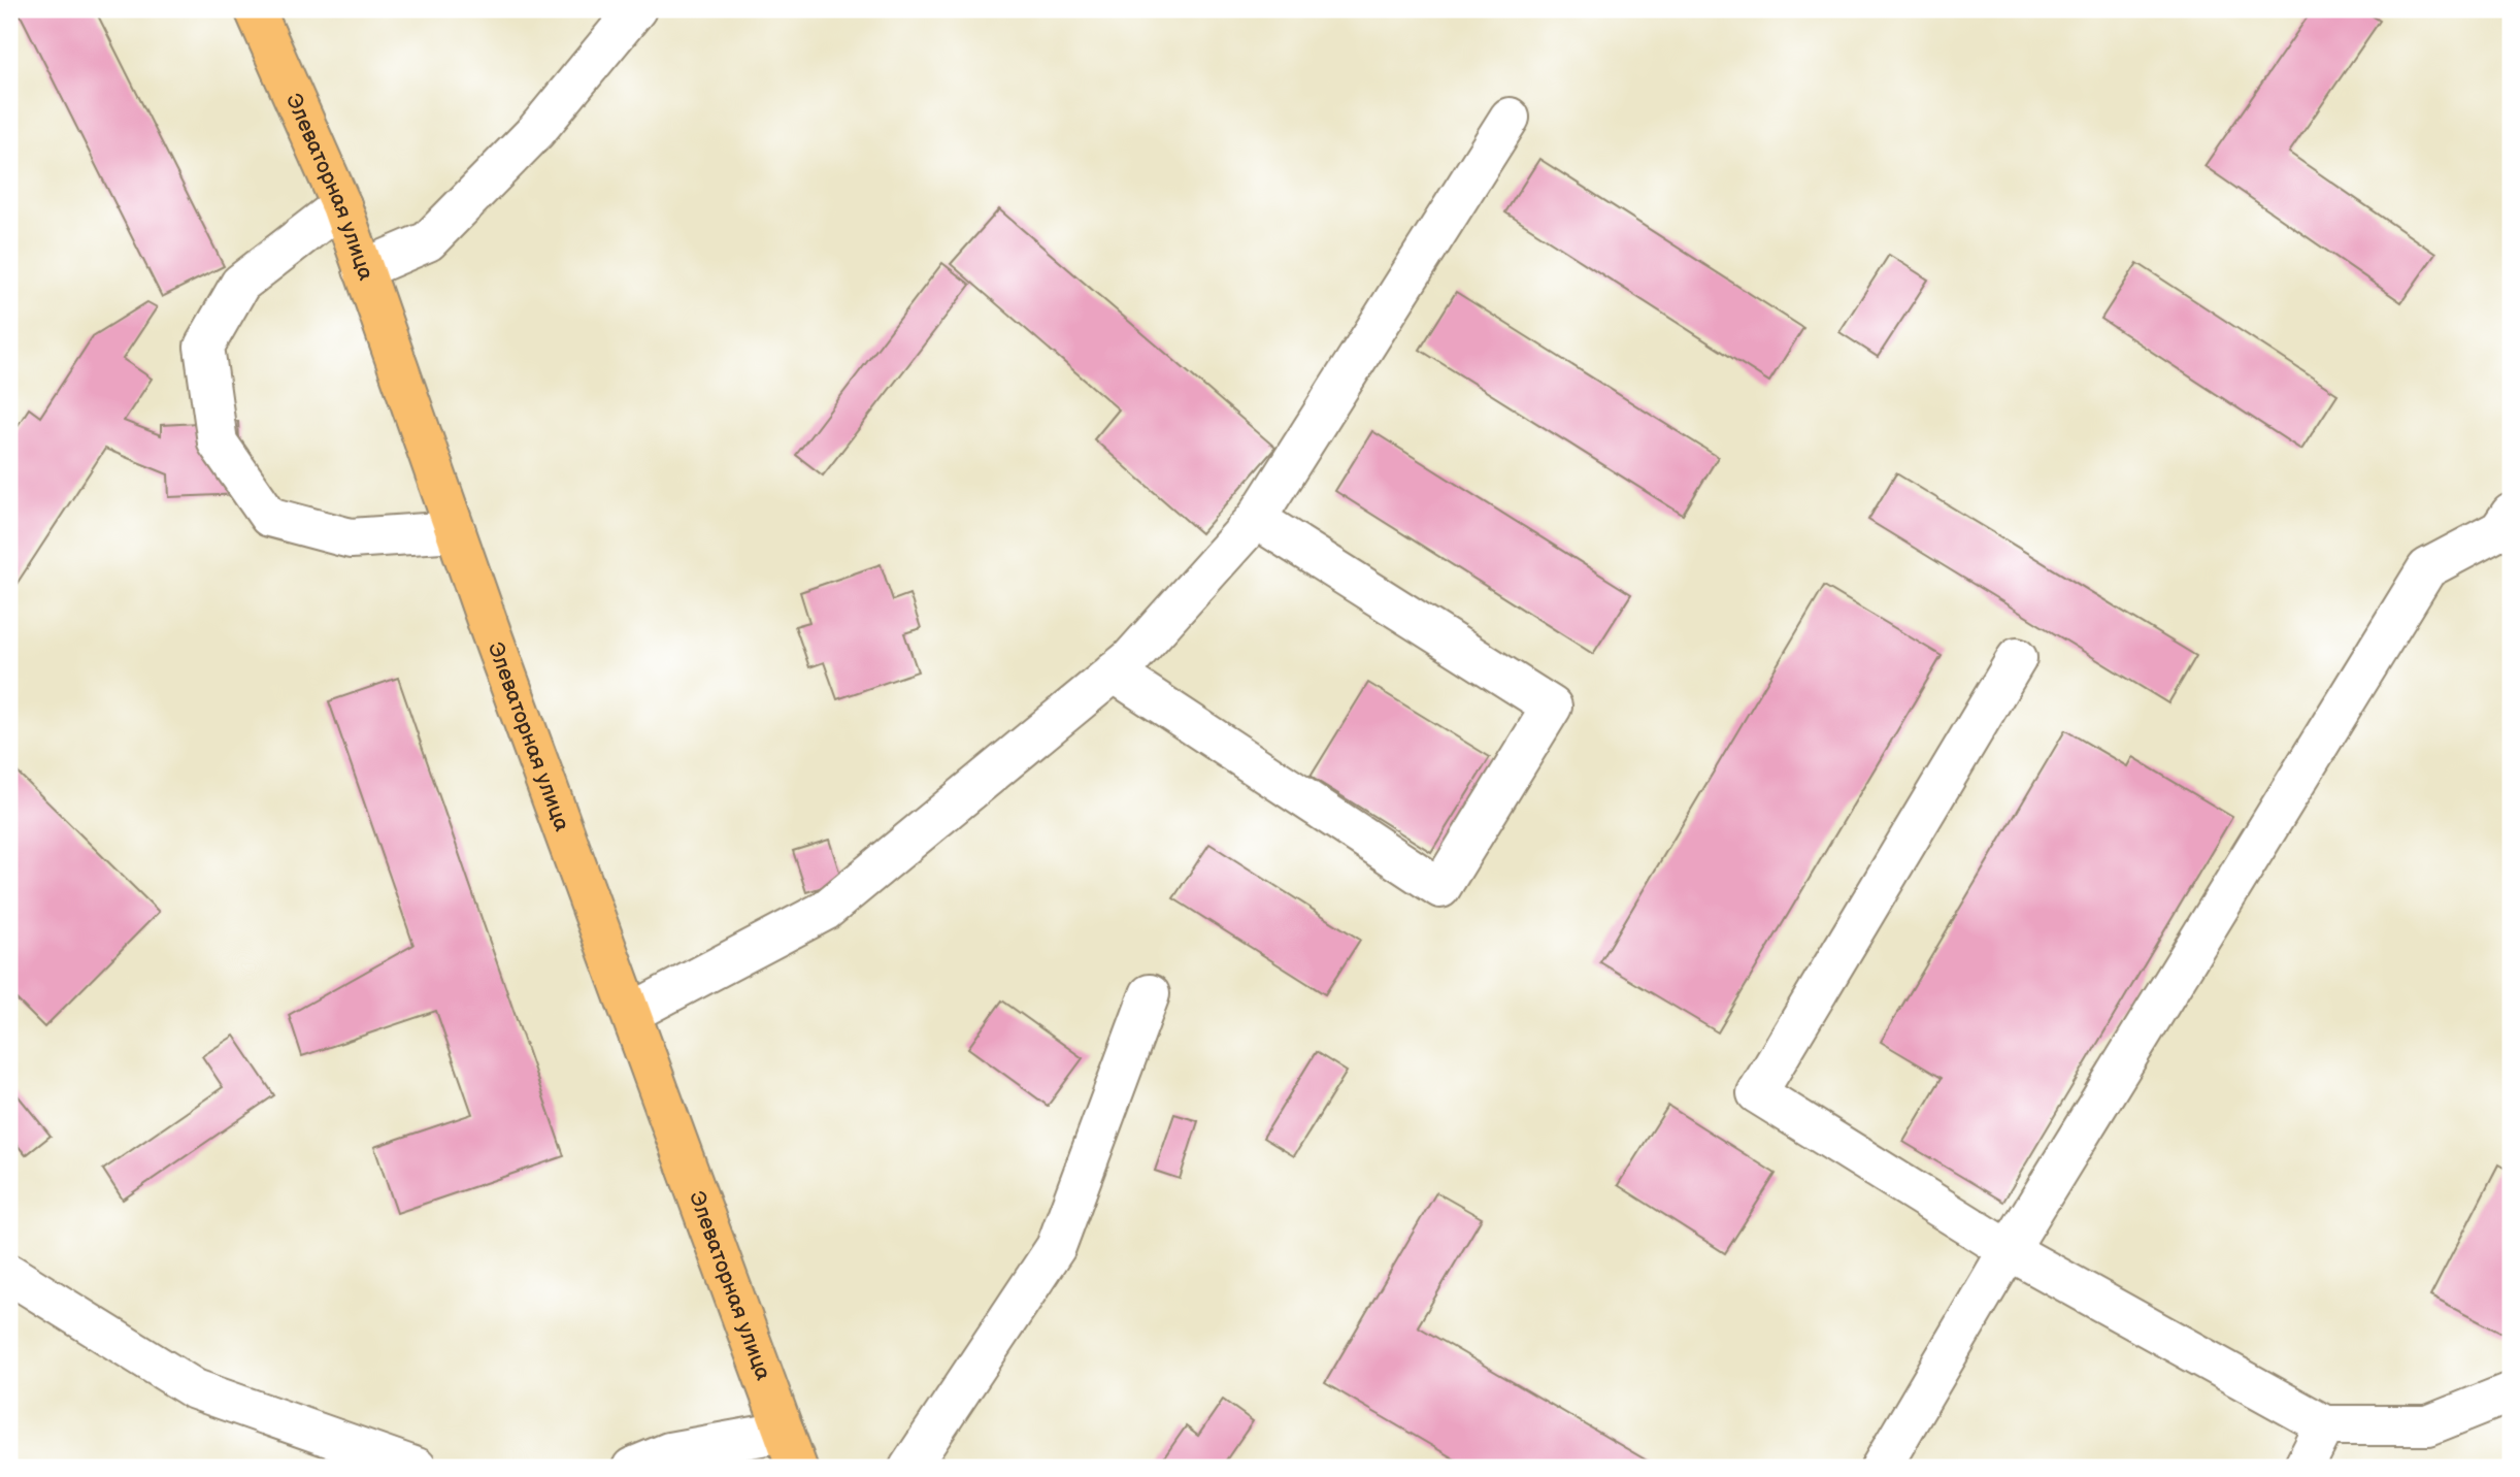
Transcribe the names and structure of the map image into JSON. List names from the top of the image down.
{
  "streets": {
    "main road": ["Элеваторная улица"]
  }
}
